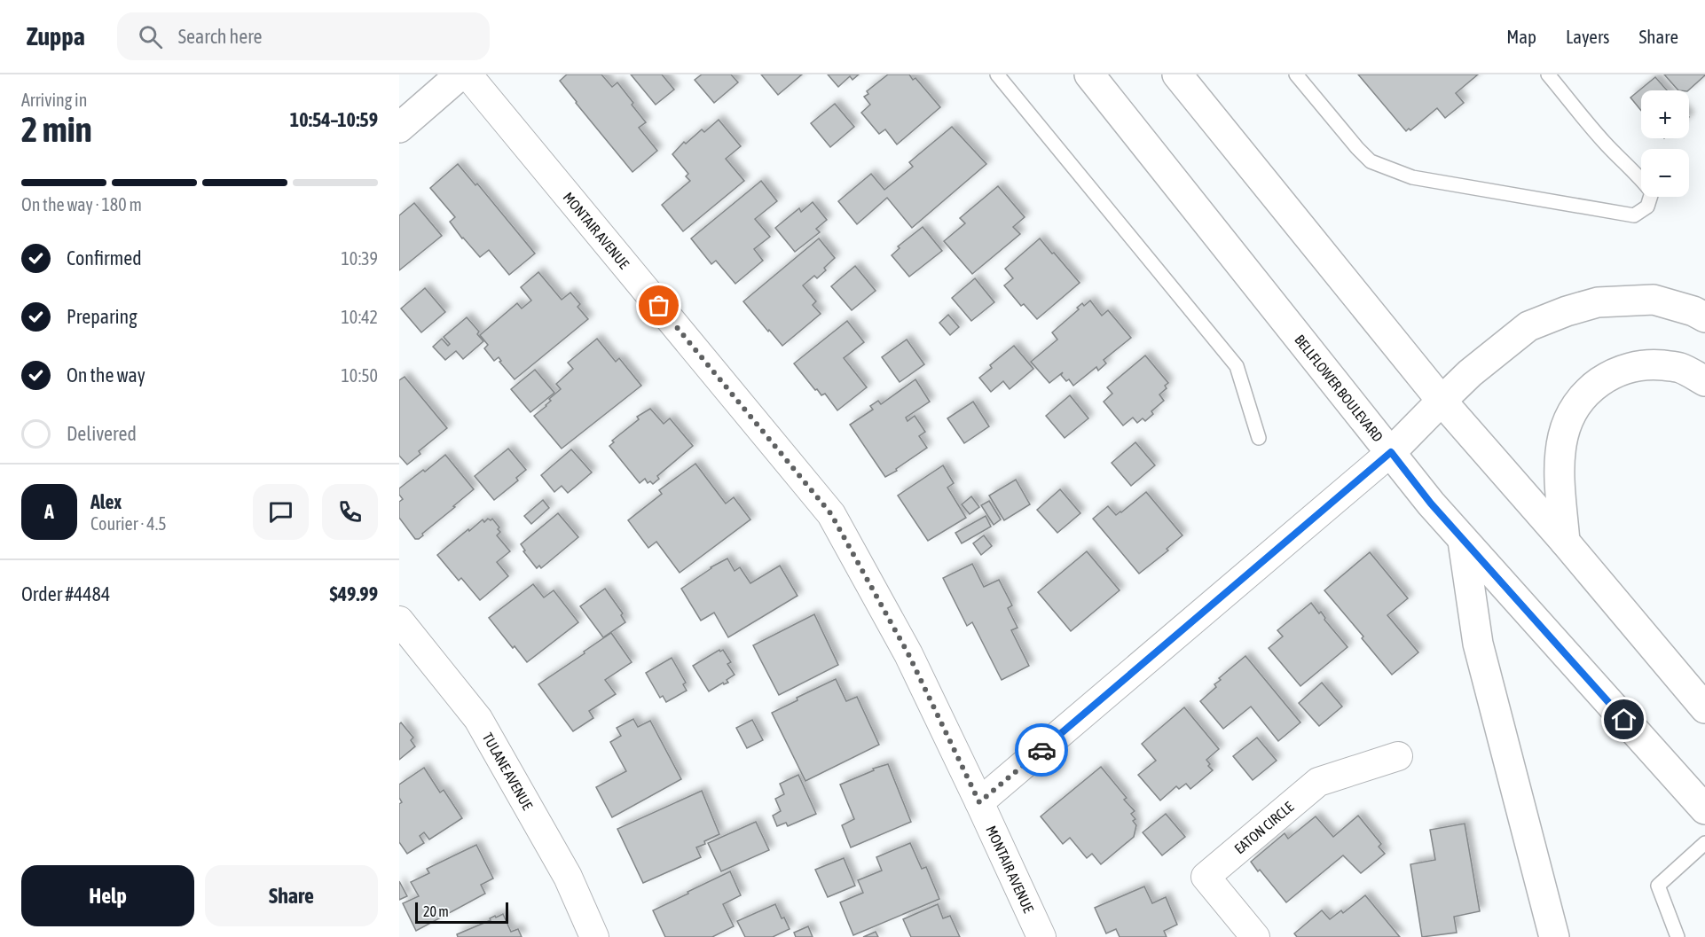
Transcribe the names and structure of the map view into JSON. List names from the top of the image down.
{
  "streets": {
    "main road": ["BELLFLOWER BOULEVARD"],
    "street": ["MONTAIR AVENUE", "TULANE AVENUE", "EATON CIRCLE"]
  },
  "scale_bar": "20 m",
  "page": {
    "header": "Zuppa",
    "search": "Search here",
    "nav": ["Map", "Layers", "Share"],
    "heading": ["2 min", "Arriving in", "10:54–10:59"],
    "panel": [
      "Alex",
      "Courier · 4.5",
      "Order #4484",
      "$49.99"
    ],
    "map_buttons": ["+", "−"],
    "bar": "On the way · 180 m",
    "list": [
      ["Confirmed", "10:39"],
      ["Preparing", "10:42"],
      ["On the way", "10:50"],
      "Delivered"
    ],
    "round": "A",
    "buttons": ["Help", "Share"],
    "scale": "20 m"
  }
}
